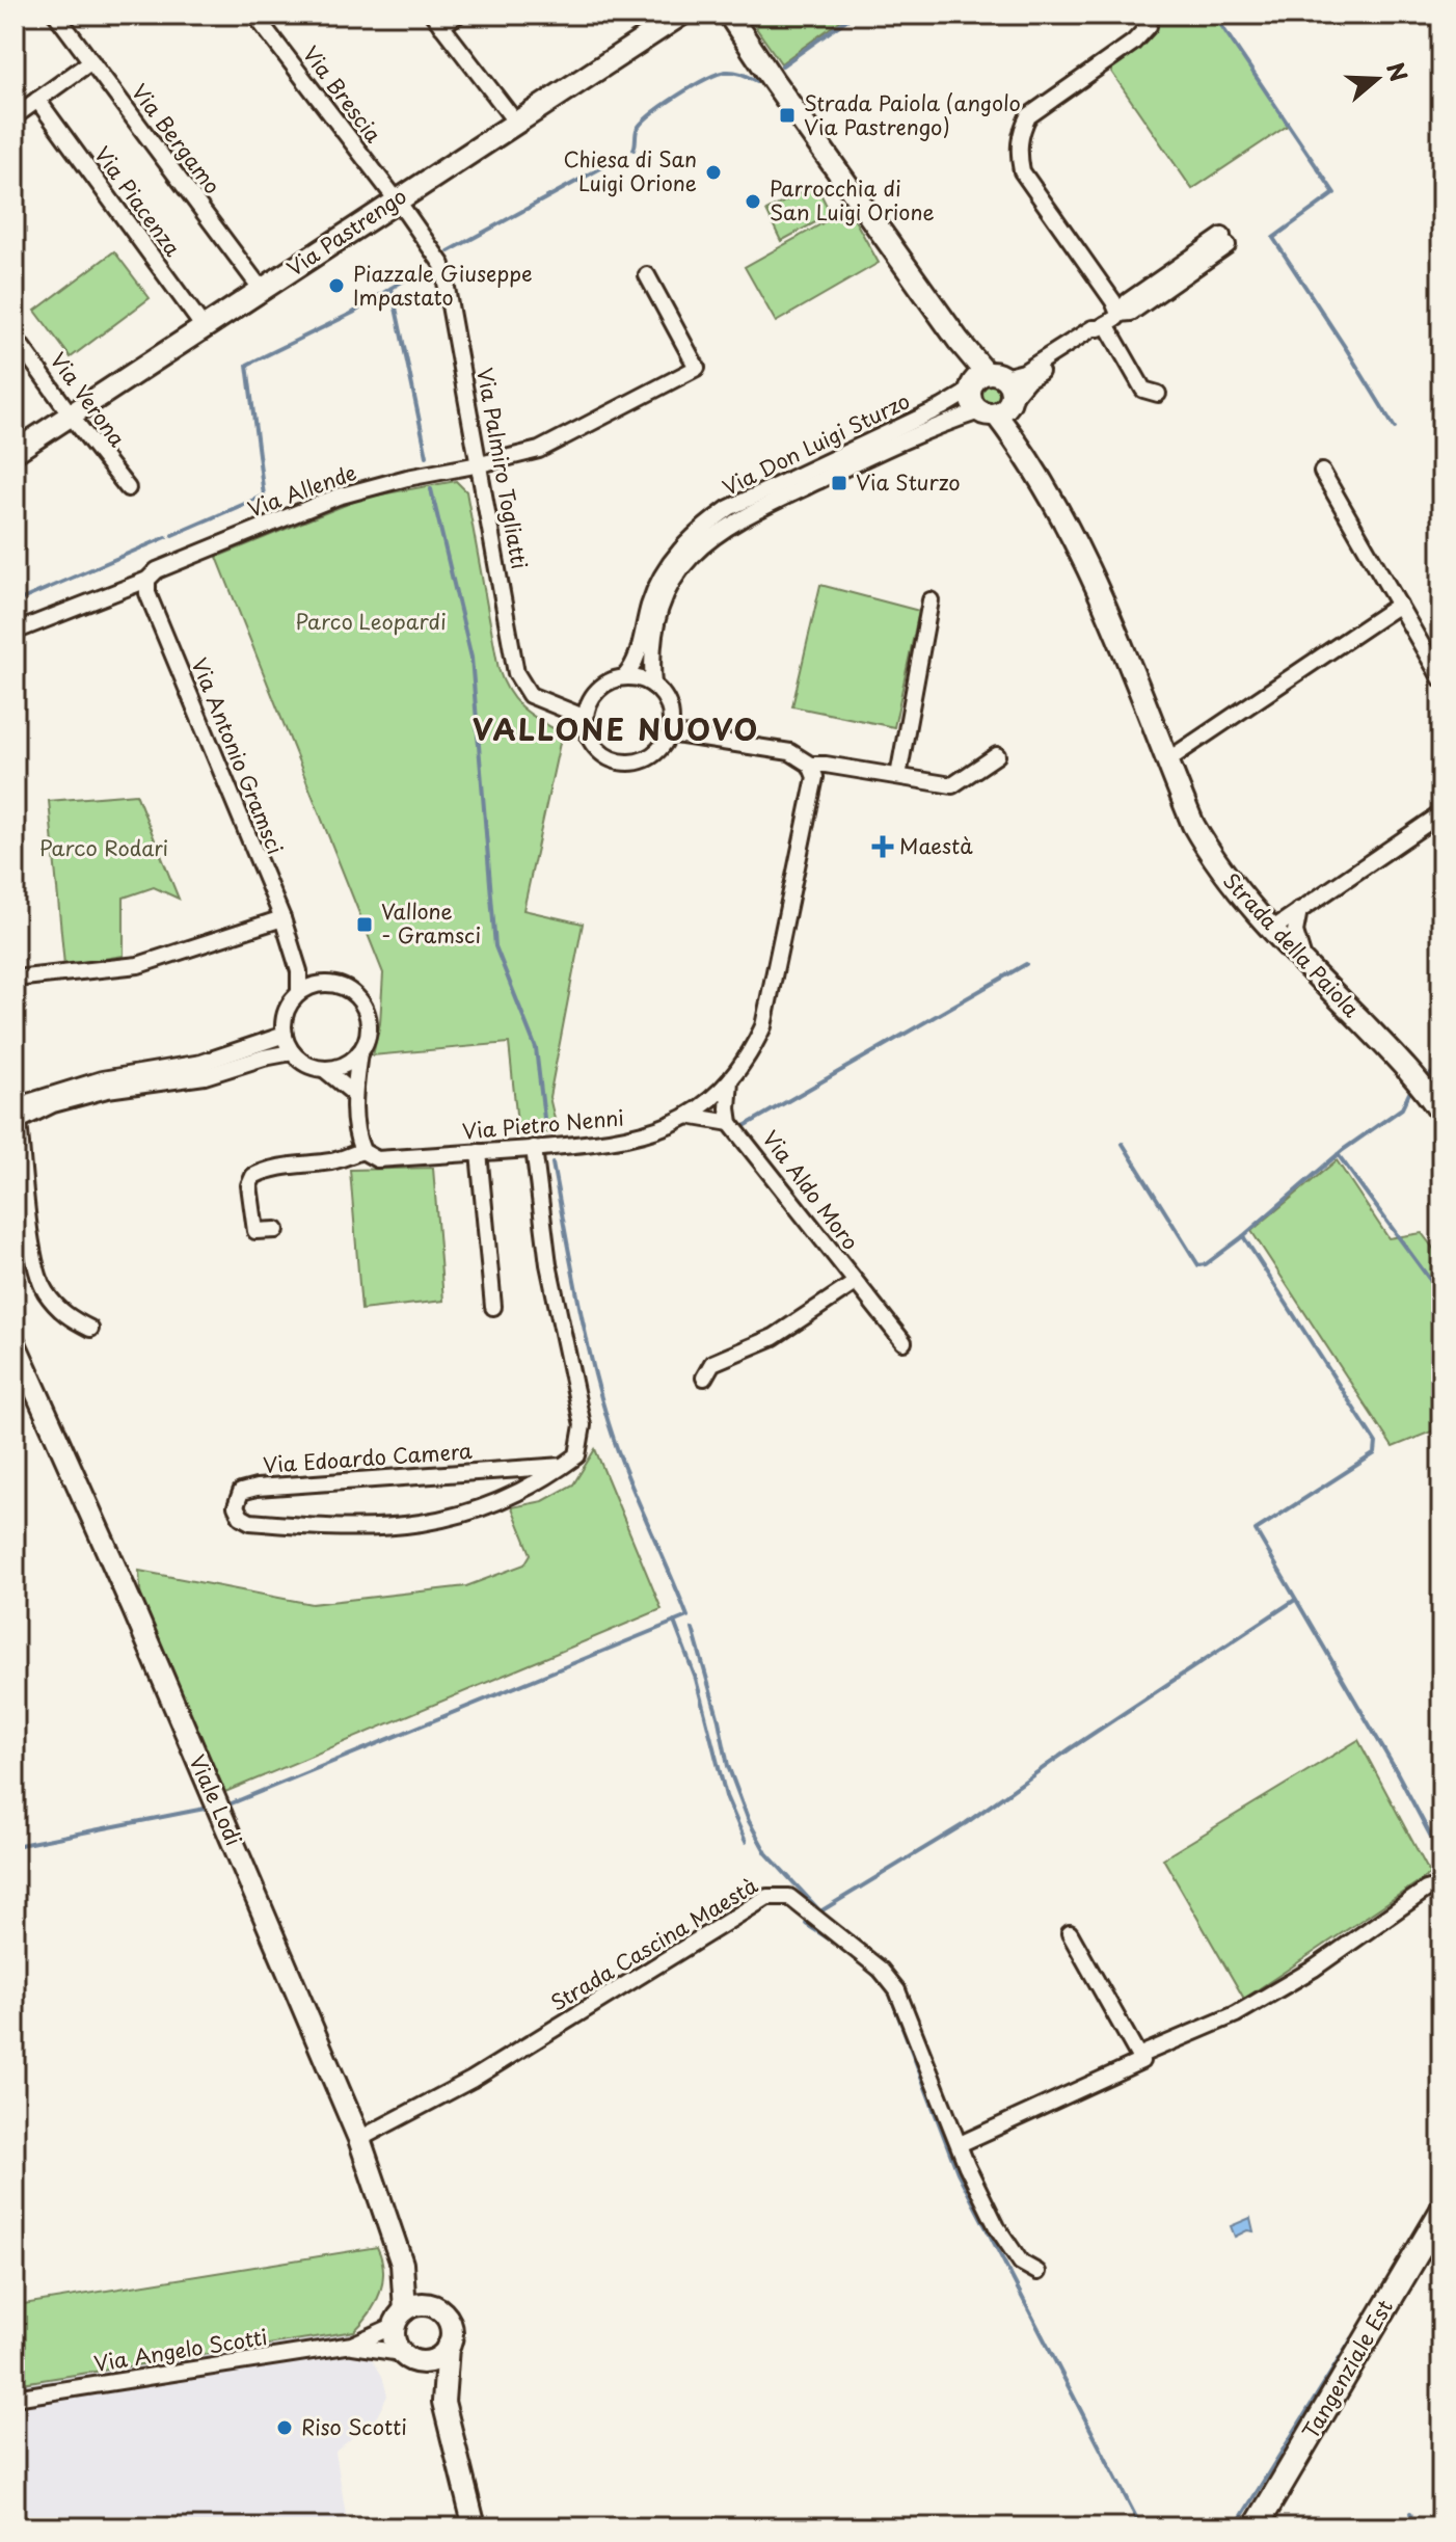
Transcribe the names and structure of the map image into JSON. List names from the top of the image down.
{
  "streets": {
    "main road": ["Tangenziale Est"],
    "street": [
      "Via Brescia",
      "Via Bergamo",
      "Via Piacenza",
      "Via Pastrengo",
      "Via Verona",
      "Via Don Luigi Sturzo",
      "Via Palmiro Togliatti",
      "Via Allende",
      "Via Antonio Gramsci",
      "Strada della Paiola",
      "Via Pietro Nenni",
      "Via Aldo Moro",
      "Via Edoardo Camera",
      "Viale Lodi",
      "Strada Cascina Maestà",
      "Via Angelo Scotti"
    ]
  },
  "crossings": [
    ["Via Brescia", "Via Pastrengo"],
    ["Via Brescia", "Via Palmiro Togliatti"],
    ["Via Bergamo", "Via Pastrengo"],
    ["Via Piacenza", "Via Pastrengo"],
    ["Via Pastrengo", "Via Verona"],
    ["Via Pastrengo", "Via Palmiro Togliatti"],
    ["Via Don Luigi Sturzo", "Via Palmiro Togliatti"],
    ["Via Don Luigi Sturzo", "Strada della Paiola"],
    ["Via Palmiro Togliatti", "Via Allende"],
    ["Via Allende", "Via Antonio Gramsci"],
    ["Viale Lodi", "Strada Cascina Maestà"],
    ["Viale Lodi", "Via Angelo Scotti"]
  ],
  "districts": ["VALLONE NUOVO"],
  "parks": ["Parco Leopardi", "Parco Rodari"],
  "places": {
    "transit": ["Strada Paiola (angolo Via Pastrengo)", "Via Sturzo", "Vallone - Gramsci"],
    "other": [
      "Chiesa di San Luigi Orione",
      "Parrocchia di San Luigi Orione",
      "Piazzale Giuseppe Impastato",
      "Riso Scotti"
    ],
    "health": ["Maestà"]
  },
  "north": "right"
}
